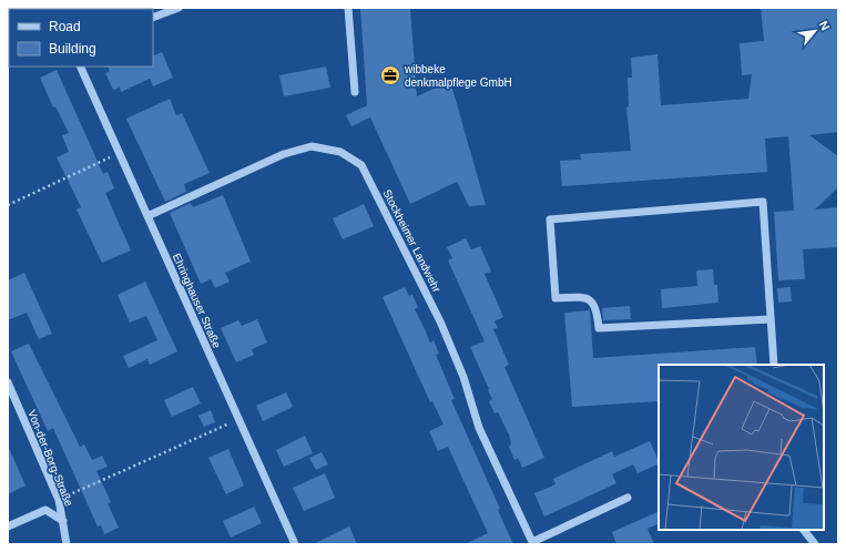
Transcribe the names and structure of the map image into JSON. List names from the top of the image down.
{
  "streets": {
    "street": ["Stockheimer Landwehr", "Ehringhauser Straße", "Von-der-Borg-Straße"]
  },
  "crossings": [
    ["Stockheimer Landwehr", "Ehringhauser Straße"]
  ],
  "places": {
    "office": ["wibbeke denkmalpflege GmbH"]
  },
  "legend": ["Road", "Building"],
  "north": "top right"
}
